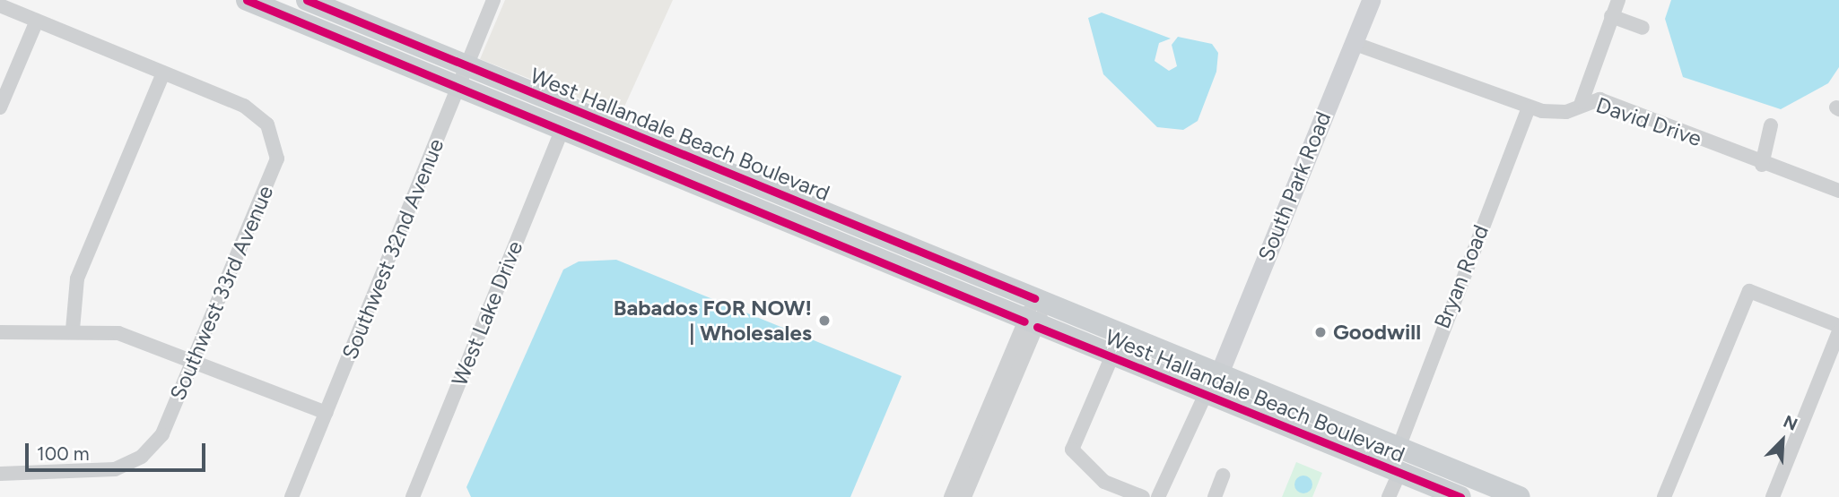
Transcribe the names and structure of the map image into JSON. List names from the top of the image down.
{
  "streets": {
    "main road": ["West Hallandale Beach Boulevard"],
    "street": [
      "David Drive",
      "South Park Road",
      "Southwest 32nd Avenue",
      "Bryan Road",
      "Southwest 33rd Avenue",
      "West Lake Drive"
    ]
  },
  "crossings": [
    ["David Drive", "South Park Road"],
    ["David Drive", "Bryan Road"],
    ["West Hallandale Beach Boulevard", "South Park Road"],
    ["West Hallandale Beach Boulevard", "Southwest 32nd Avenue"],
    ["West Hallandale Beach Boulevard", "Bryan Road"],
    ["West Hallandale Beach Boulevard", "West Lake Drive"]
  ],
  "places": ["Babados FOR NOW! | Wholesales", "Goodwill"],
  "scale_bar": "100 m",
  "north": "top right"
}
